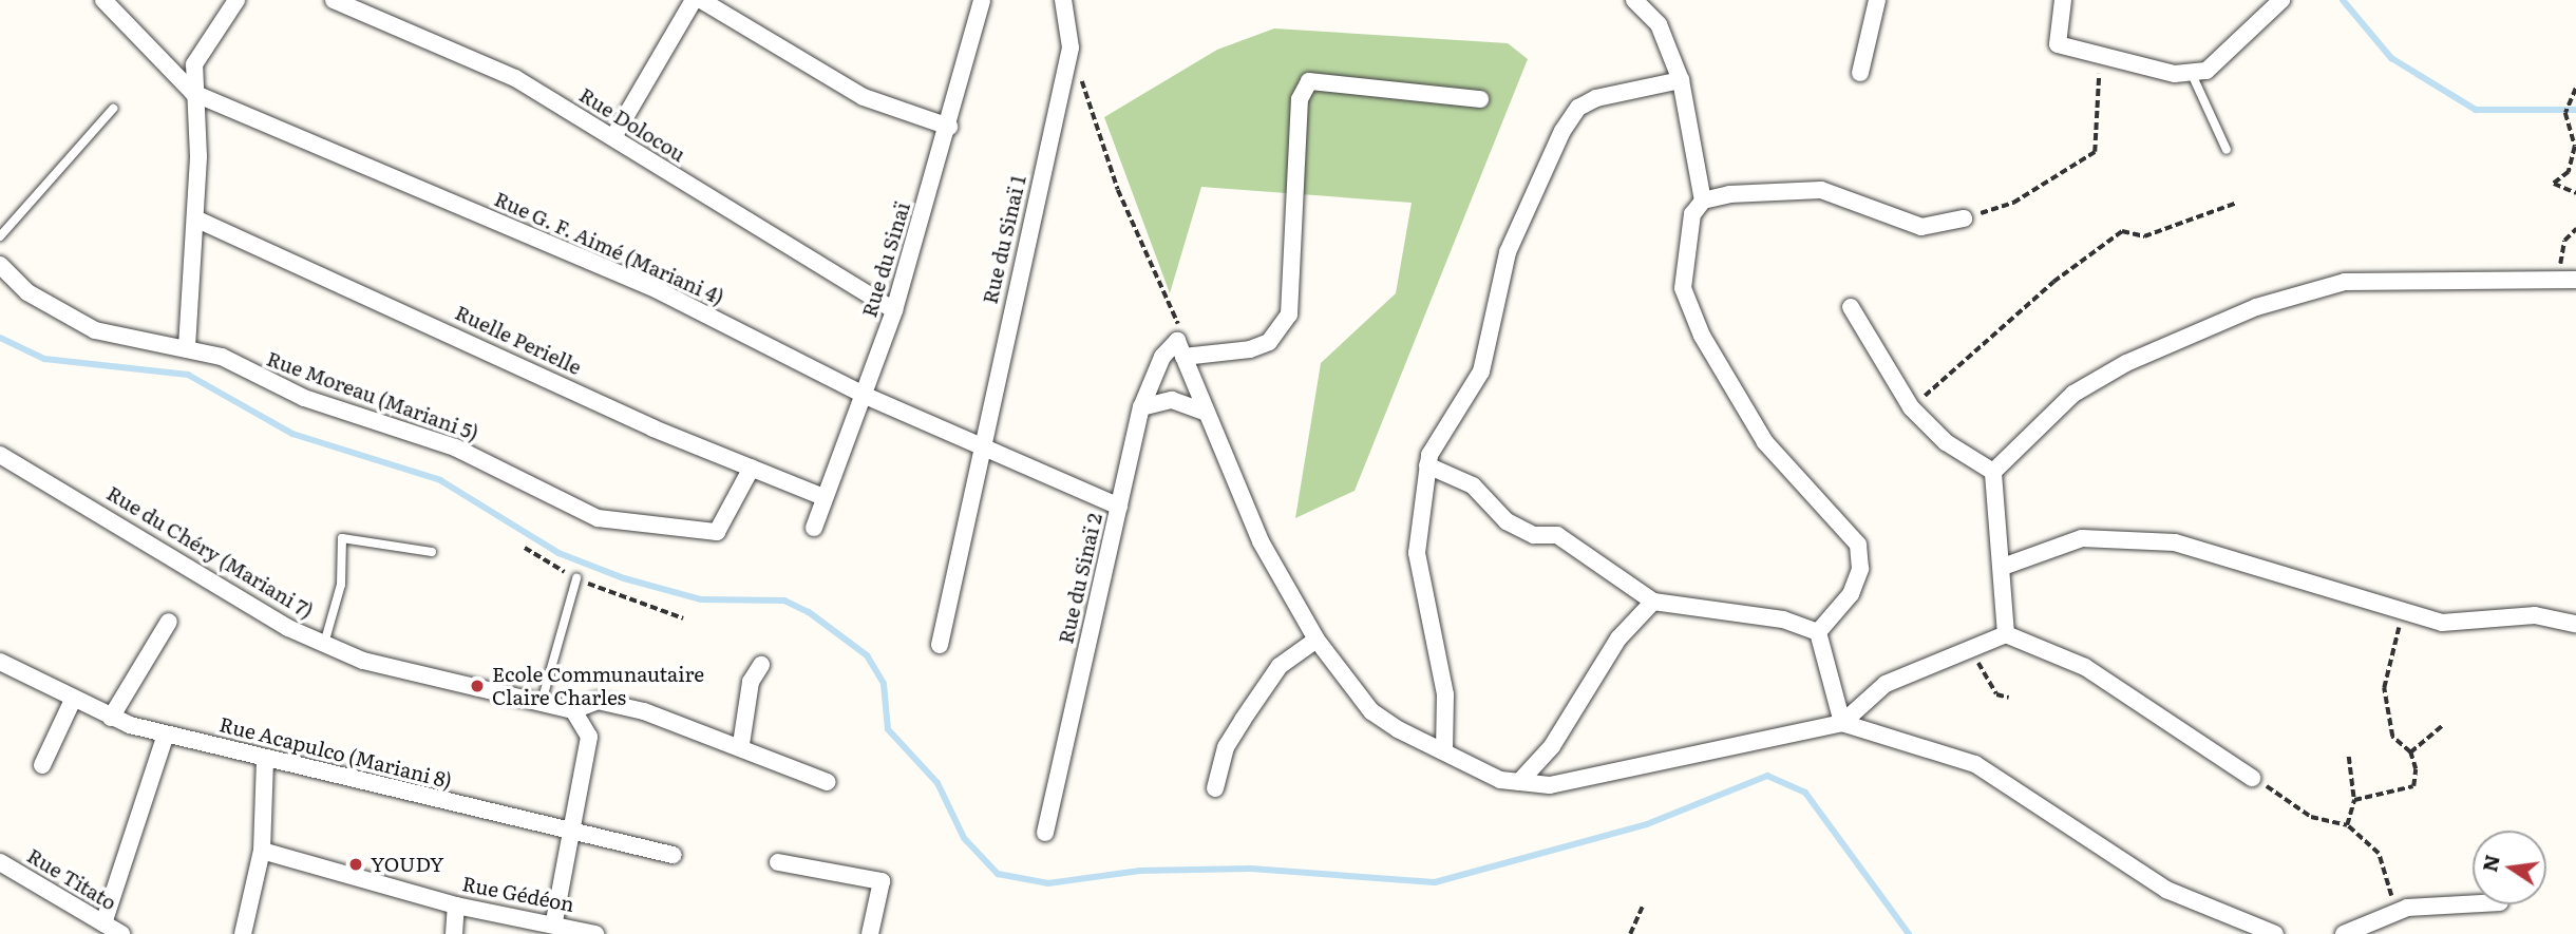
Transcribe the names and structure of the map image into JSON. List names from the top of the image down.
{
  "streets": {
    "street": [
      "Rue Dolocou",
      "Rue du Sinaï 1",
      "Rue G. F. Aimé (Mariani 4)",
      "Rue du Sinaï",
      "Ruelle Perielle",
      "Rue Moreau (Mariani 5)",
      "Rue du Chéry (Mariani 7)",
      "Rue du Sinaï 2",
      "Rue Acapulco (Mariani 8)",
      "Rue Titato",
      "Rue Gédéon"
    ]
  },
  "crossings": [
    ["Rue Dolocou", "Rue du Sinaï"],
    ["Rue du Sinaï 1", "Rue G. F. Aimé (Mariani 4)"],
    ["Rue G. F. Aimé (Mariani 4)", "Rue du Sinaï"],
    ["Rue G. F. Aimé (Mariani 4)", "Rue du Sinaï 2"],
    ["Rue du Sinaï", "Ruelle Perielle"],
    ["Ruelle Perielle", "Rue Moreau (Mariani 5)"]
  ],
  "places": ["Ecole Communautaire Claire Charles", "YOUDY"],
  "north": "left"
}
